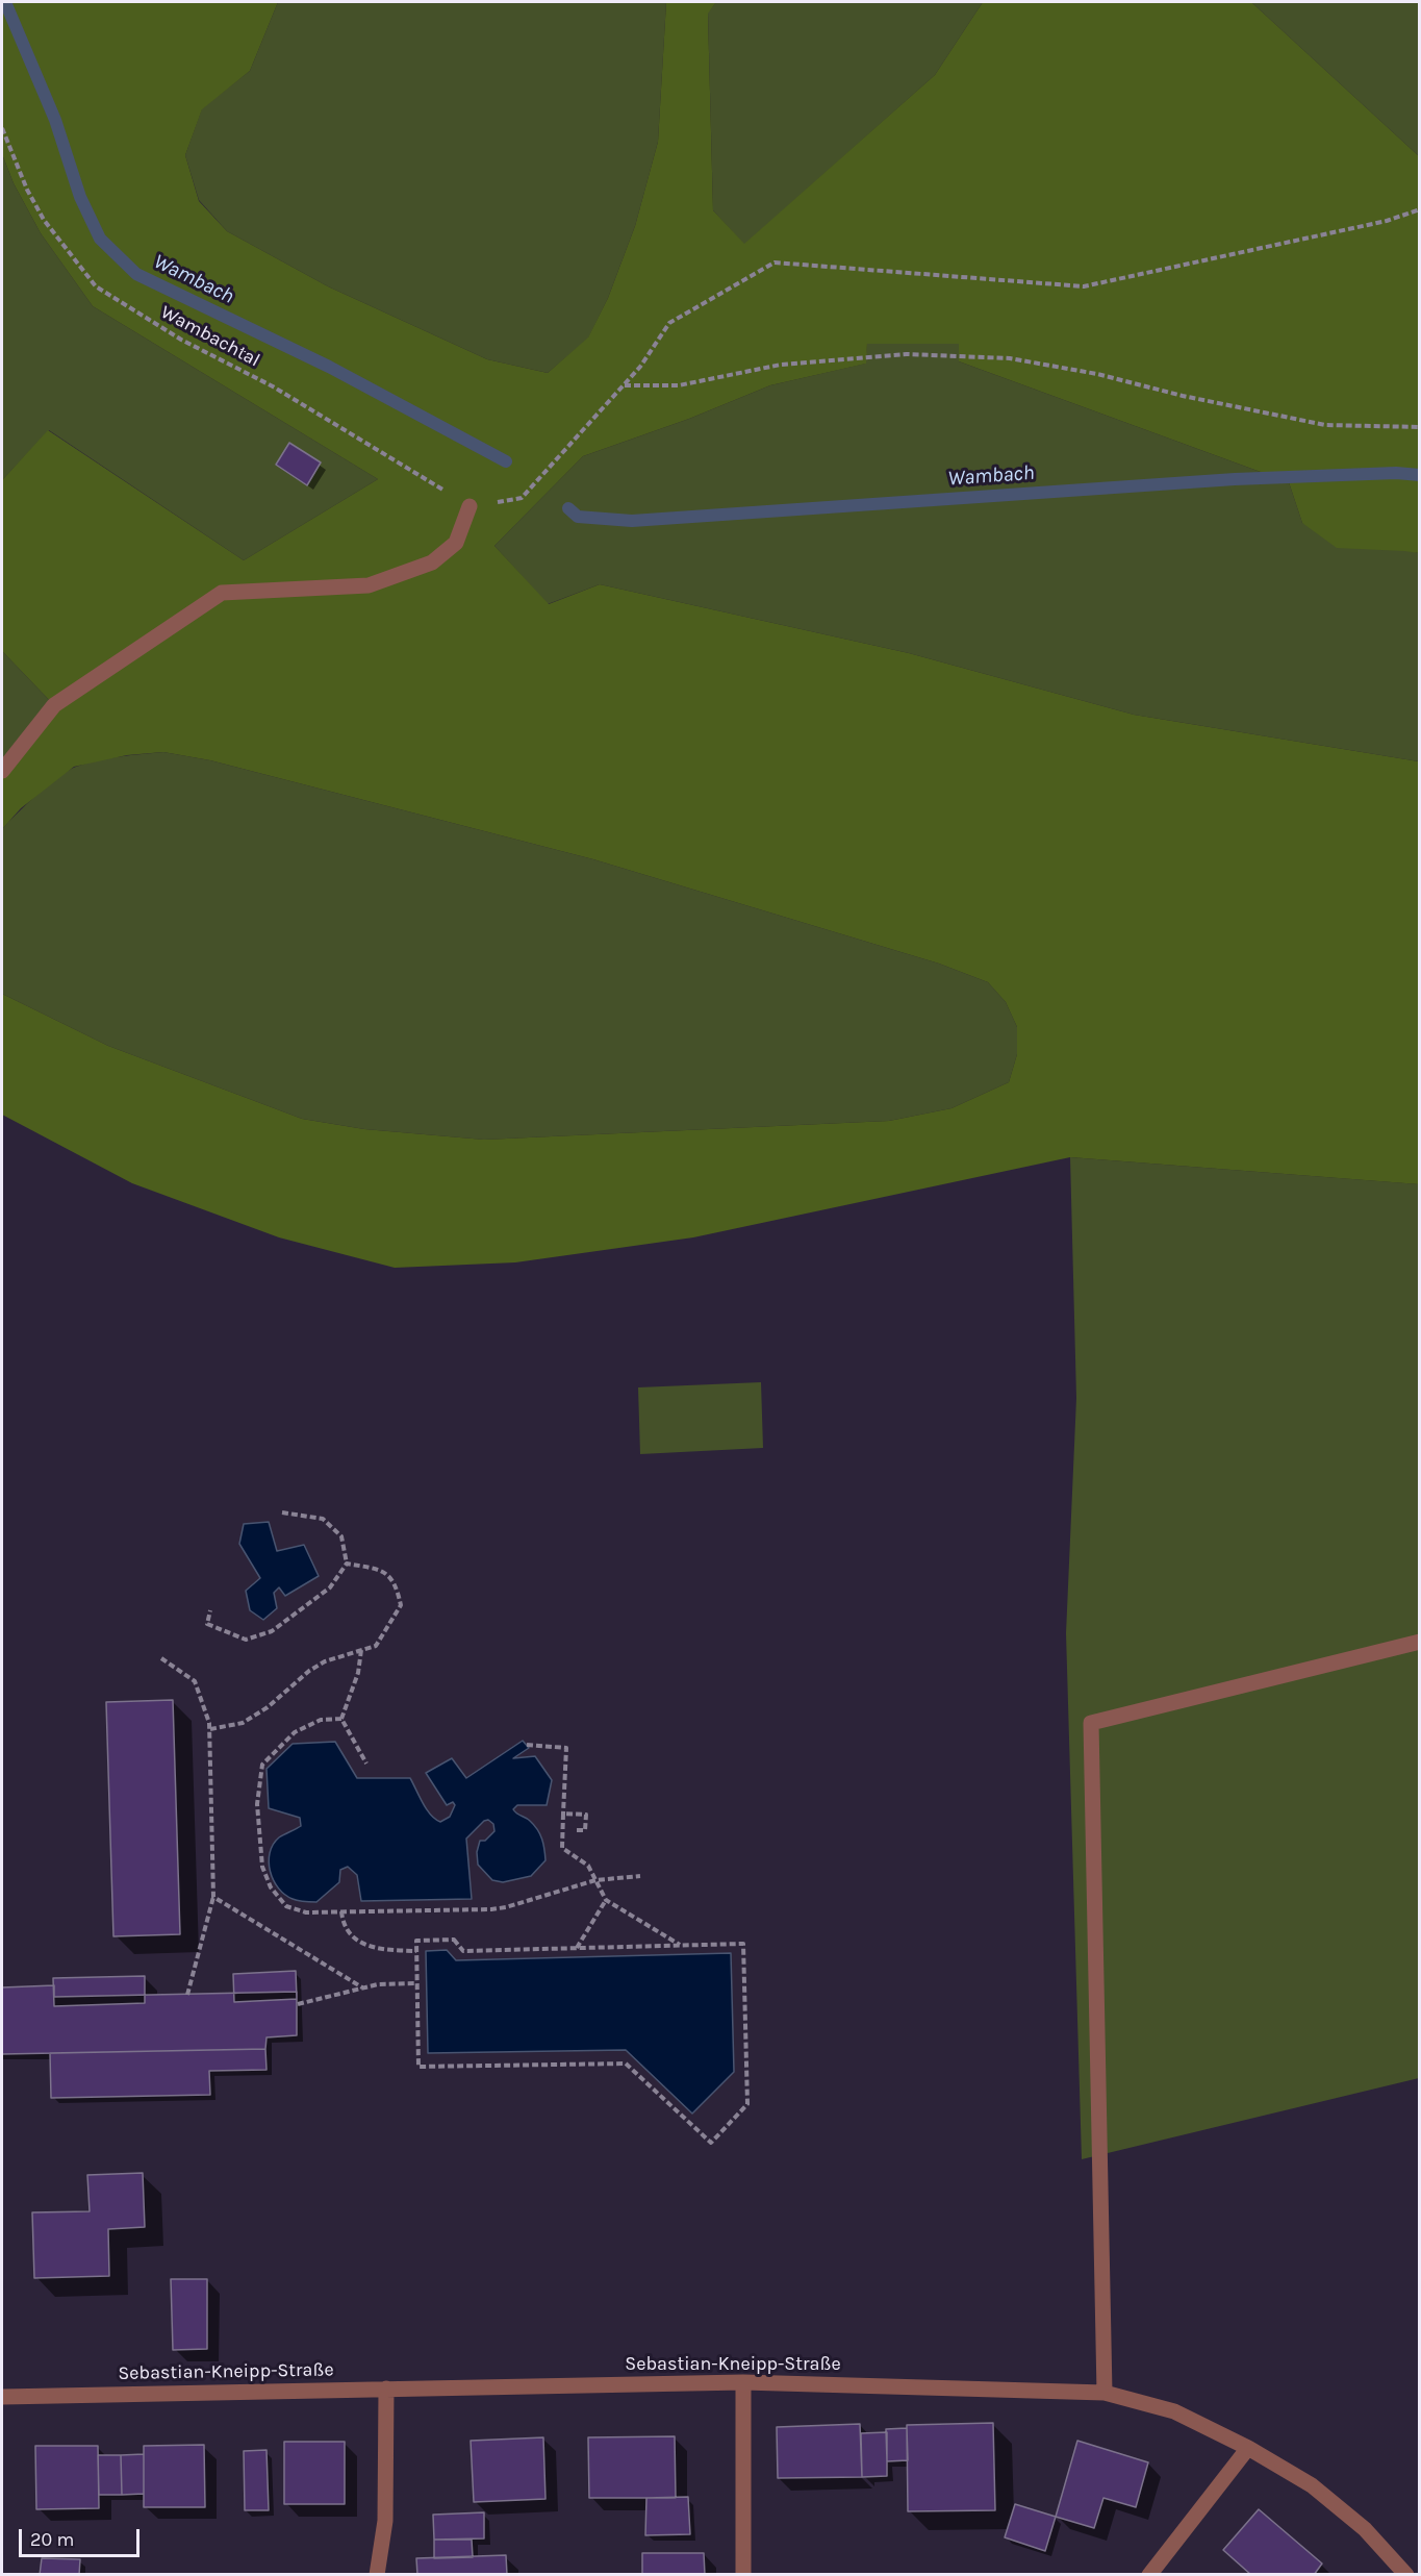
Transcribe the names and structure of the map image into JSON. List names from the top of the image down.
{
  "streets": {
    "street": ["Sebastian-Kneipp-Straße"],
    "path": ["Wambachtal"]
  },
  "water": ["Wambach"],
  "scale_bar": "20 m"
}
